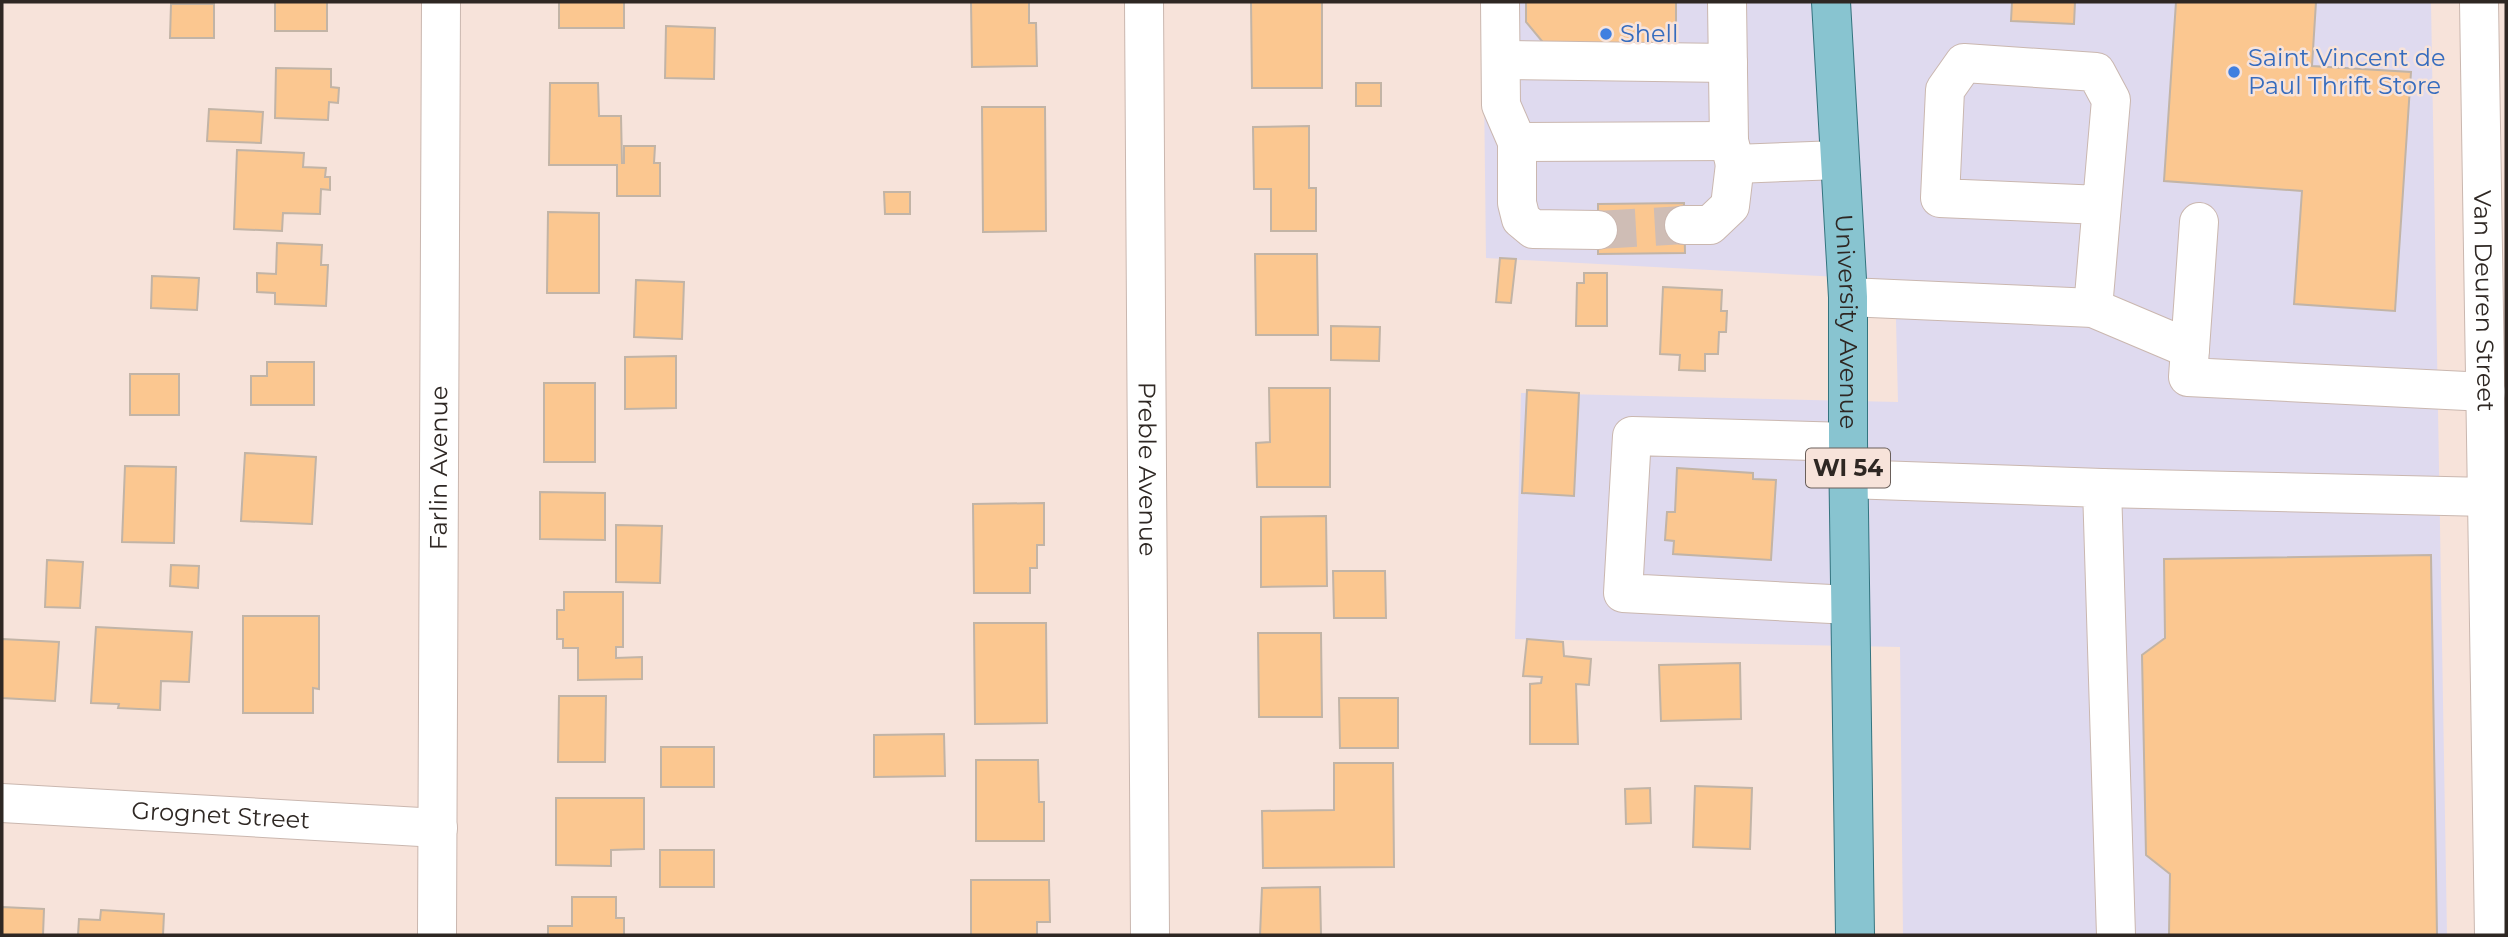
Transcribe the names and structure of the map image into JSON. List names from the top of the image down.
{
  "streets": {
    "main road": ["University Avenue", "WI 54"],
    "street": [
      "Van Deuren Street",
      "Farlin Avenue",
      "Preble Avenue",
      "Grognet Street"
    ]
  },
  "crossings": [
    ["Farlin Avenue", "Grognet Street"]
  ],
  "places": ["Shell", "Saint Vincent de Paul Thrift Store"]
}
